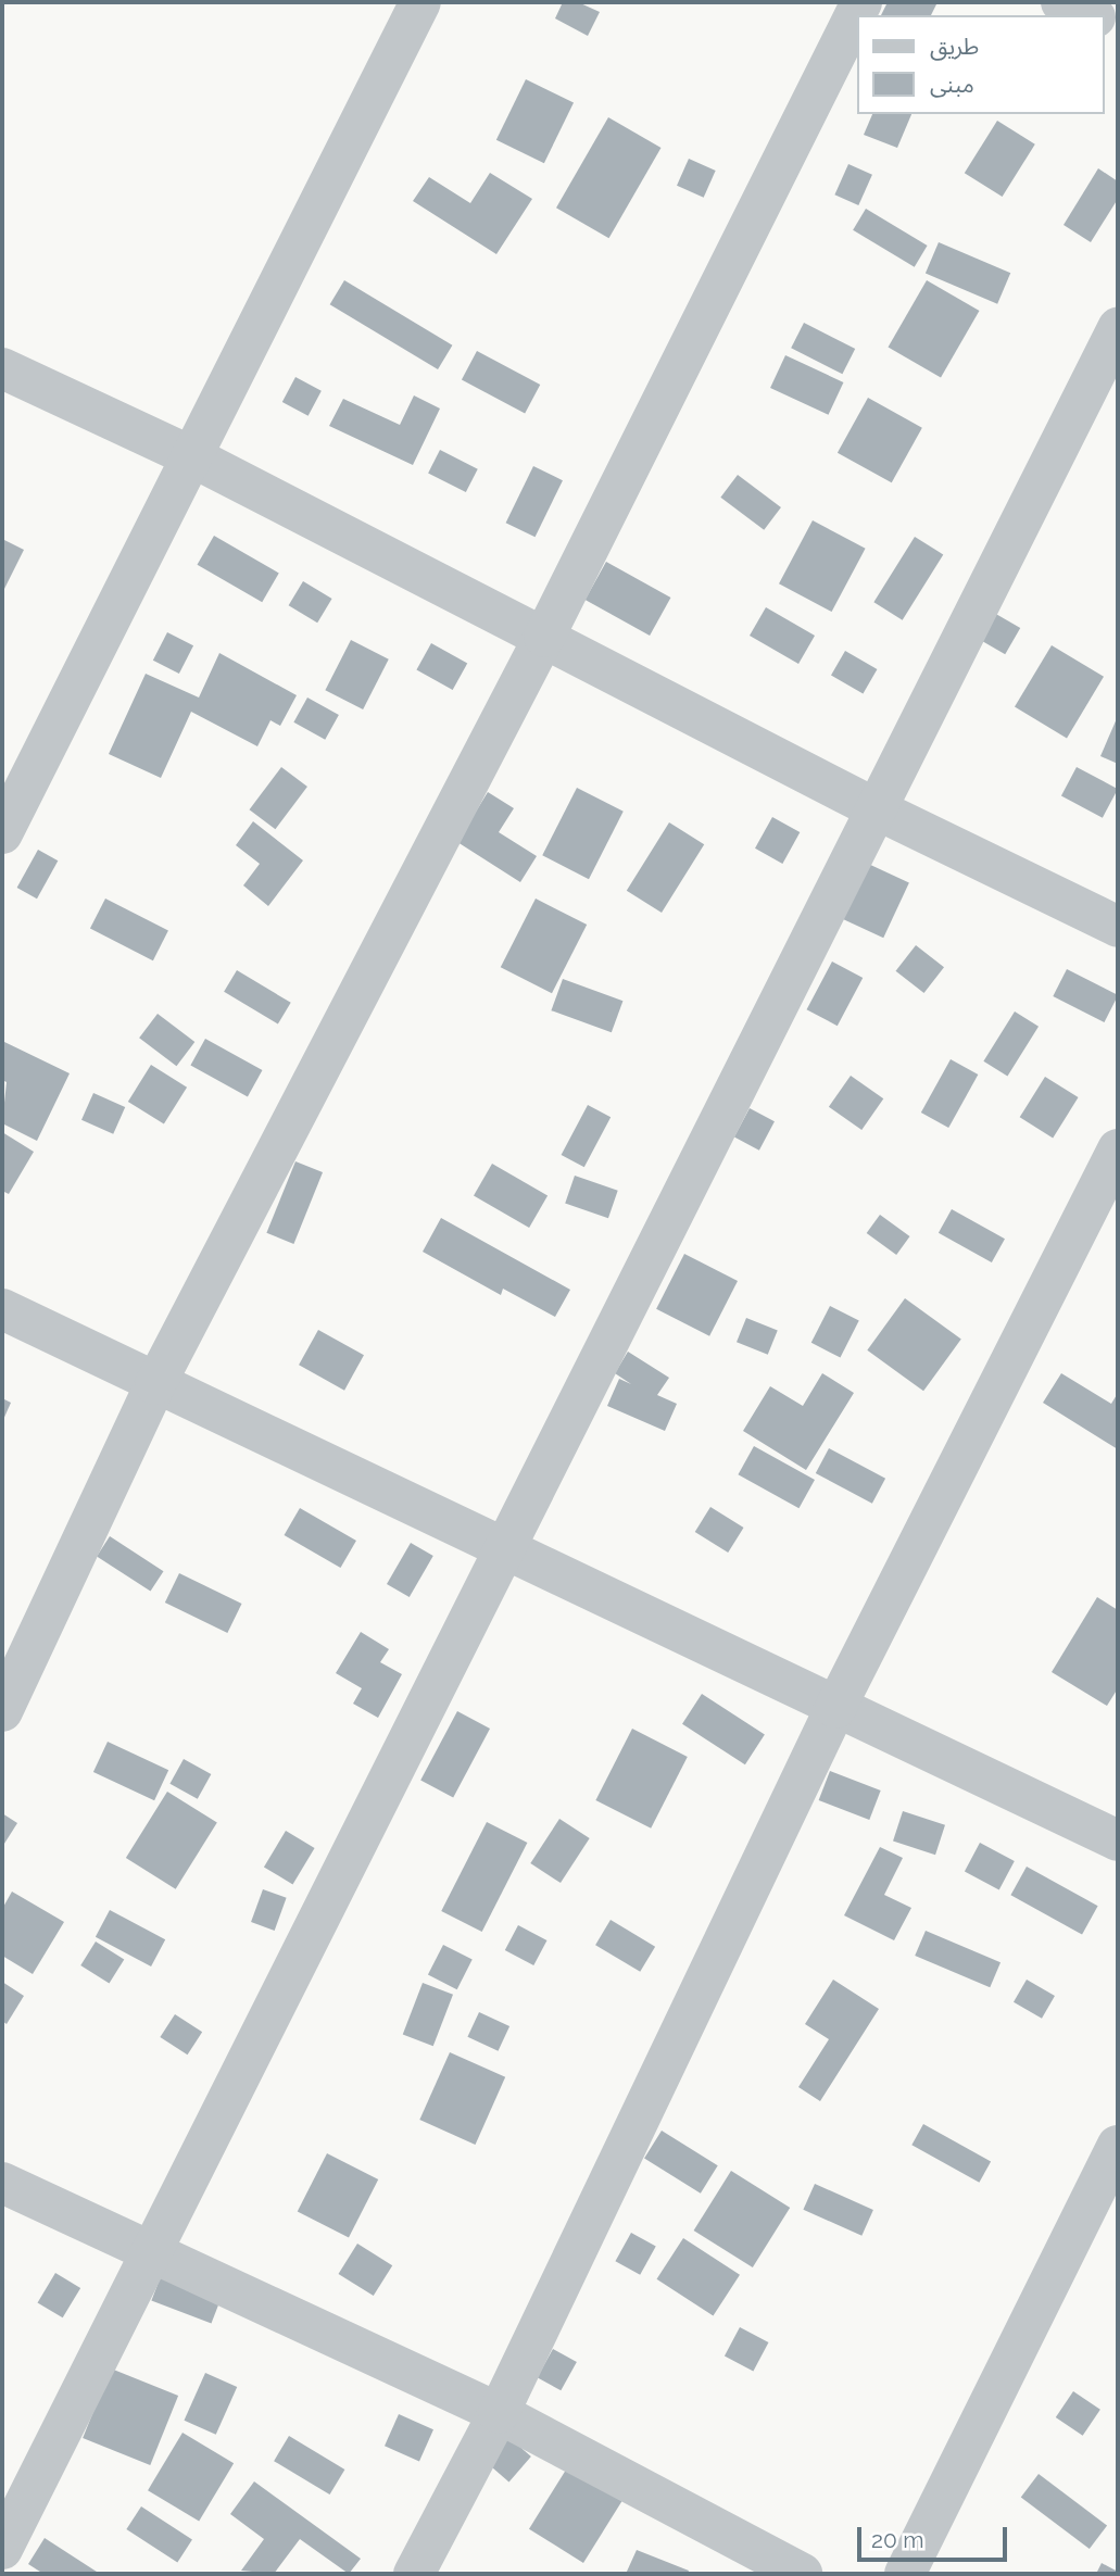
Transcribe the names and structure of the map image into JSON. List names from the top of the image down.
{
  "legend": ["طريق", "مبنى"],
  "scale_bar": "20 m"
}
